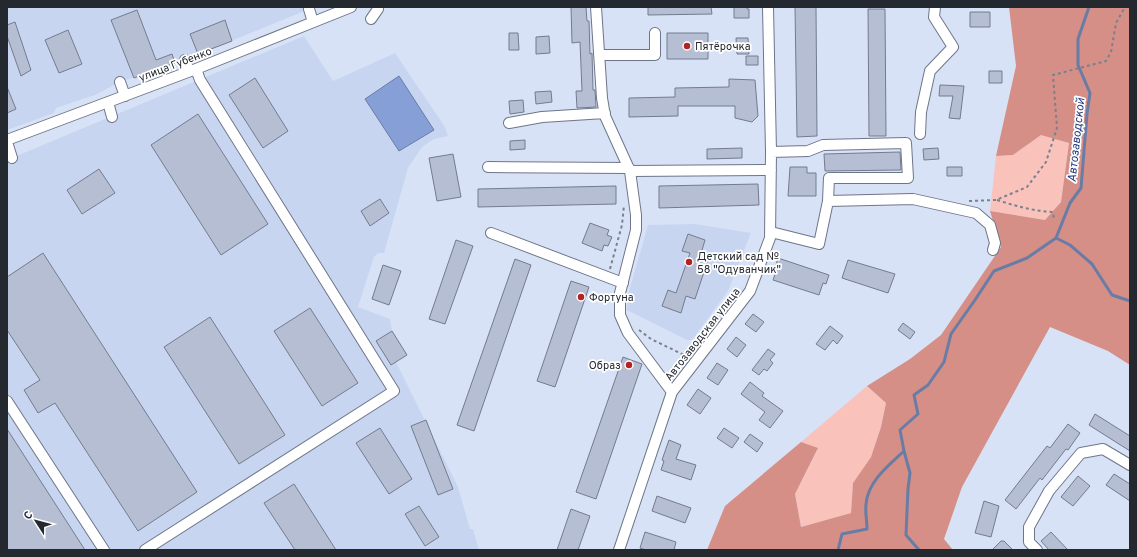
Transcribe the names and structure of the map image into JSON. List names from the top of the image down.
{
  "streets": {
    "street": ["улица Губенко", "Автозаводская улица"]
  },
  "water": ["Автозаводской"],
  "places": [
    "Пятёрочка",
    "Детский сад № 58 \"Одуванчик\"",
    "Фортуна",
    "Образ"
  ],
  "north": "top left"
}
